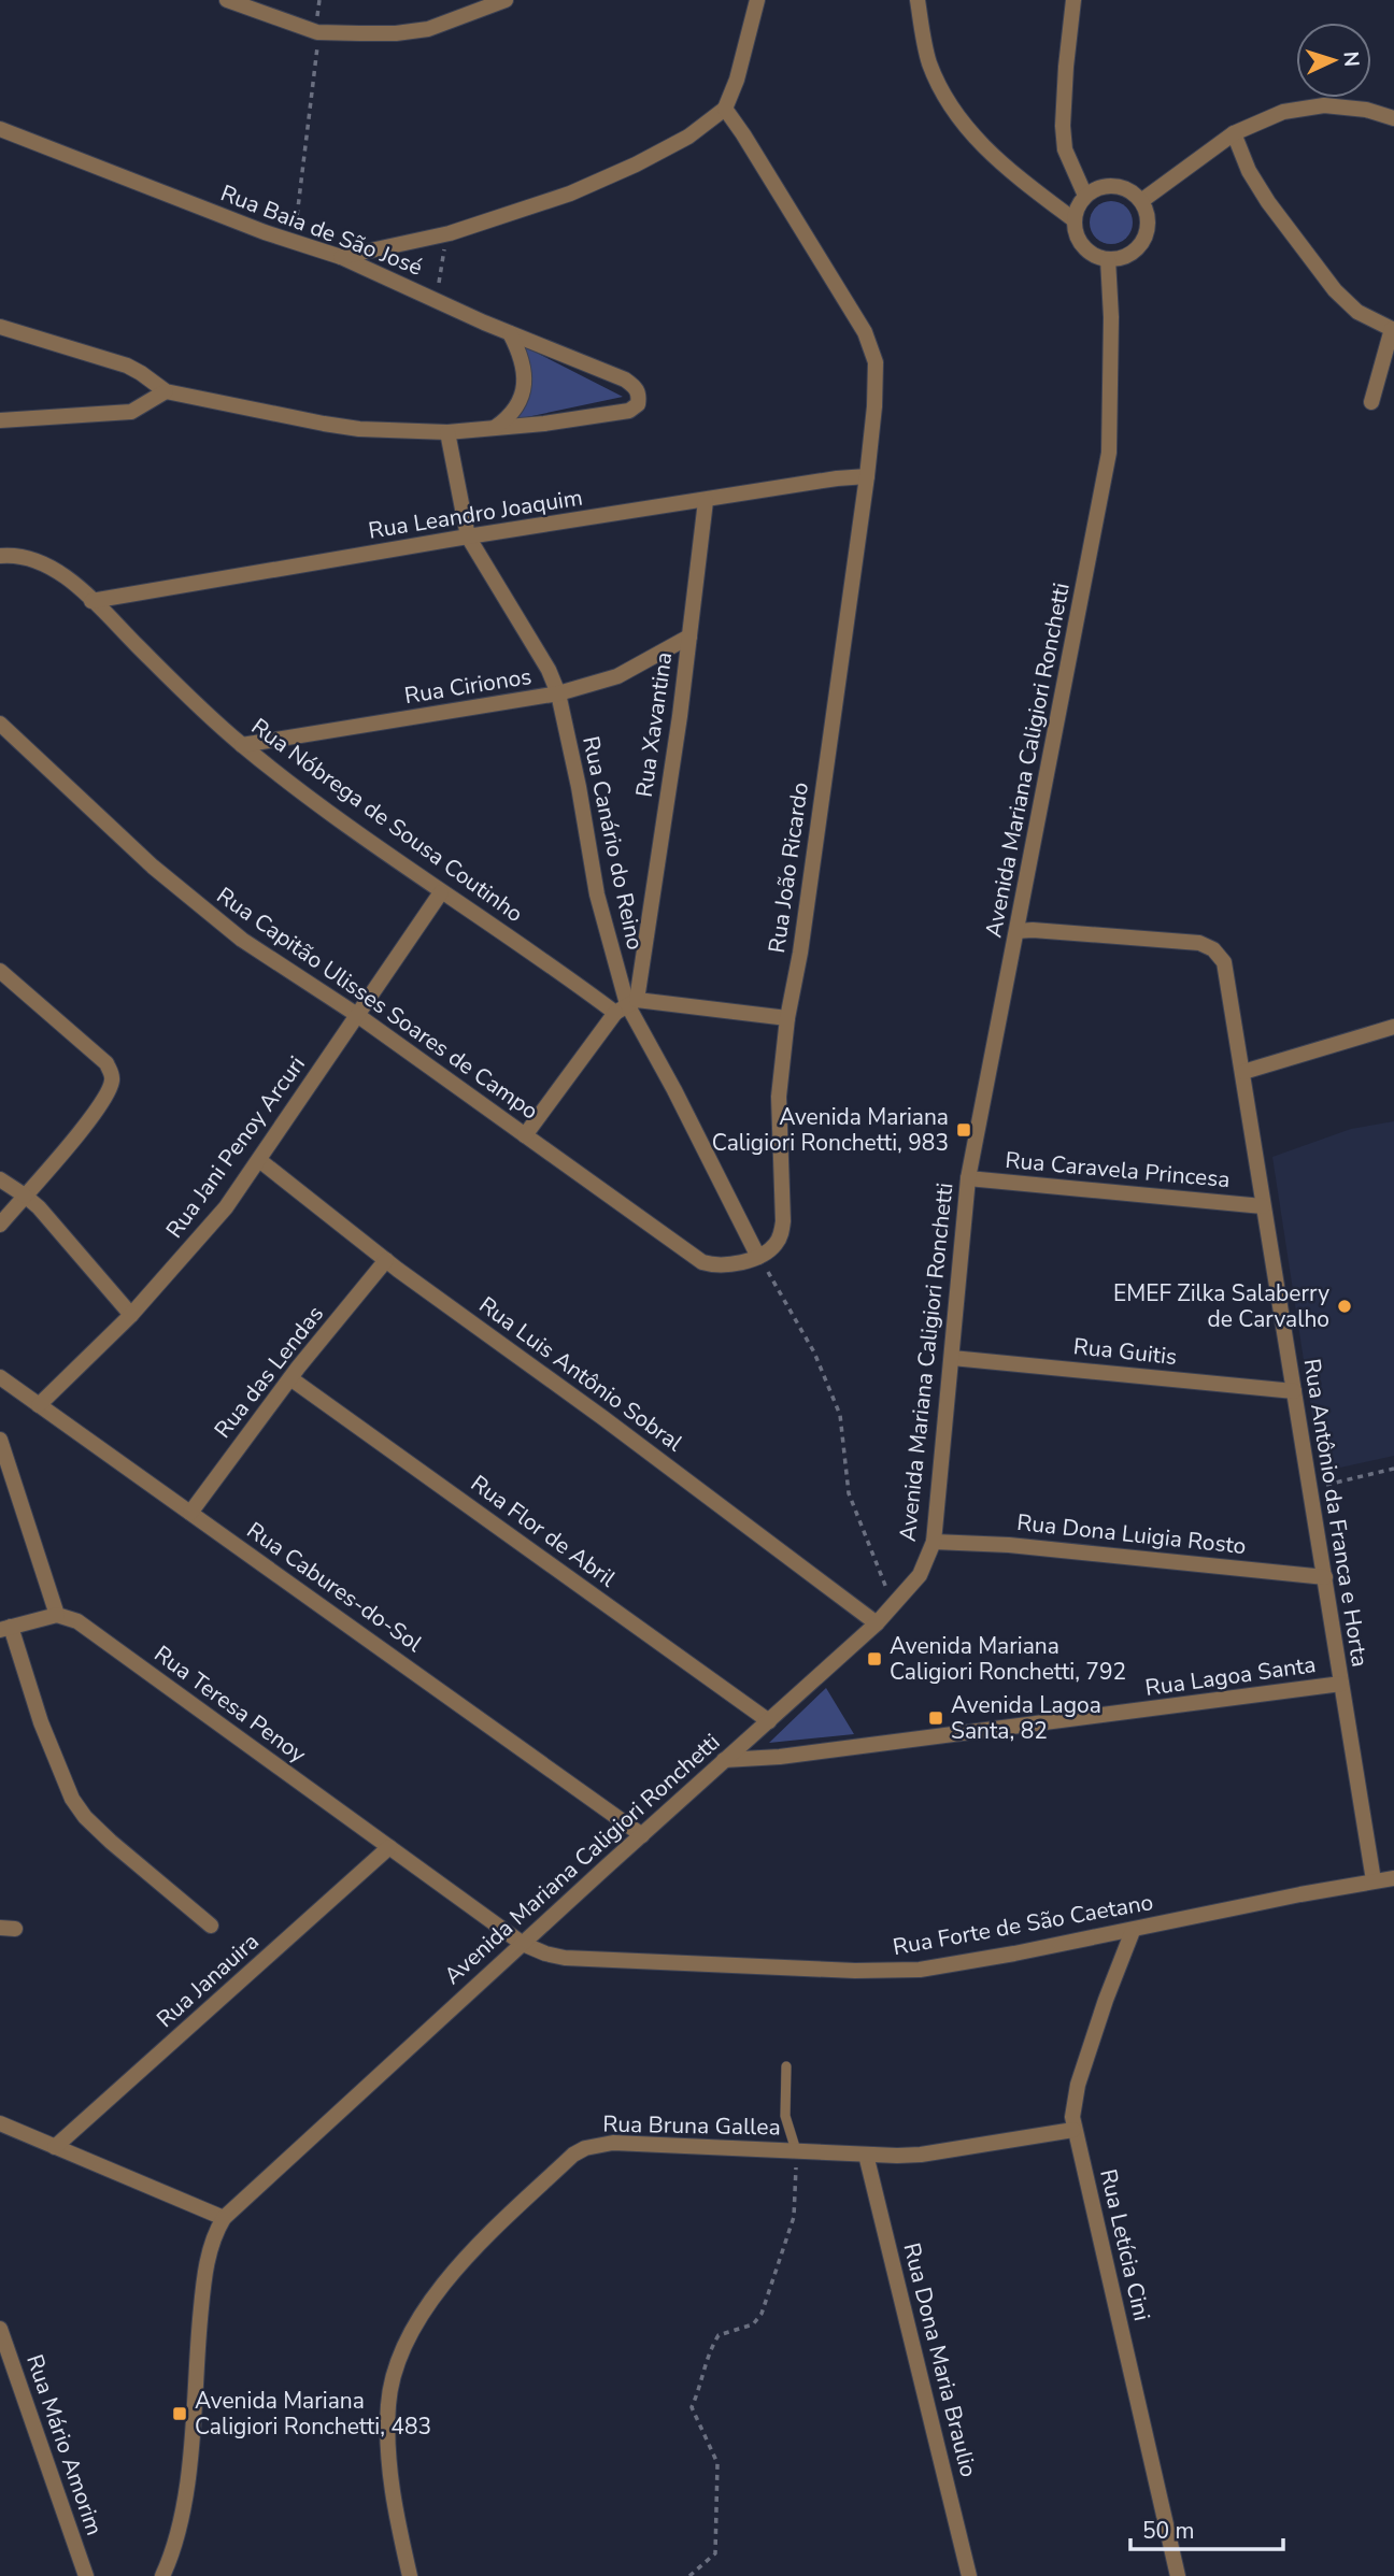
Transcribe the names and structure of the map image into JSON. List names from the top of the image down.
{
  "streets": {
    "street": [
      "Rua Baia de São José",
      "Rua Leandro Joaquim",
      "Rua Cirionos",
      "Rua Xavantina",
      "Avenida Mariana Caligiori Ronchetti",
      "Rua Nóbrega de Sousa Coutinho",
      "Rua Canário do Reino",
      "Rua João Ricardo",
      "Rua Capitão Ulisses Soares de Campo",
      "Rua Jani Penoy Arcuri",
      "Rua Caravela Princesa",
      "Rua Guitis",
      "Rua das Lendas",
      "Rua Luis Antônio Sobral",
      "Rua Antônio da Franca e Horta",
      "Rua Flor de Abril",
      "Rua Dona Luigia Rosto",
      "Rua Cabures-do-Sol",
      "Rua Lagoa Santa",
      "Rua Teresa Penoy",
      "Rua Forte de São Caetano",
      "Rua Janauira",
      "Rua Bruna Gallea",
      "Rua Letícia Cini",
      "Rua Dona Maria Braulio",
      "Rua Mário Amorim"
    ]
  },
  "crossings": [
    ["Rua Leandro Joaquim", "Rua Xavantina"],
    ["Rua Leandro Joaquim", "Rua Nóbrega de Sousa Coutinho"],
    ["Rua Leandro Joaquim", "Rua Canário do Reino"],
    ["Rua Leandro Joaquim", "Rua João Ricardo"],
    ["Rua Cirionos", "Rua Xavantina"],
    ["Rua Cirionos", "Rua Nóbrega de Sousa Coutinho"],
    ["Rua Cirionos", "Rua Canário do Reino"],
    ["Rua Xavantina", "Rua Nóbrega de Sousa Coutinho"],
    ["Rua Xavantina", "Rua Canário do Reino"],
    ["Rua Xavantina", "Rua Capitão Ulisses Soares de Campo"],
    ["Avenida Mariana Caligiori Ronchetti", "Rua Caravela Princesa"],
    ["Avenida Mariana Caligiori Ronchetti", "Rua Guitis"],
    ["Avenida Mariana Caligiori Ronchetti", "Rua Luis Antônio Sobral"],
    ["Avenida Mariana Caligiori Ronchetti", "Rua Antônio da Franca e Horta"],
    ["Avenida Mariana Caligiori Ronchetti", "Rua Flor de Abril"],
    ["Avenida Mariana Caligiori Ronchetti", "Rua Dona Luigia Rosto"],
    ["Avenida Mariana Caligiori Ronchetti", "Rua Cabures-do-Sol"],
    ["Avenida Mariana Caligiori Ronchetti", "Rua Lagoa Santa"],
    ["Avenida Mariana Caligiori Ronchetti", "Rua Teresa Penoy"],
    ["Avenida Mariana Caligiori Ronchetti", "Rua Forte de São Caetano"],
    ["Rua Nóbrega de Sousa Coutinho", "Rua Canário do Reino"],
    ["Rua Nóbrega de Sousa Coutinho", "Rua João Ricardo"],
    ["Rua Nóbrega de Sousa Coutinho", "Rua Jani Penoy Arcuri"],
    ["Rua Canário do Reino", "Rua João Ricardo"],
    ["Rua Canário do Reino", "Rua Capitão Ulisses Soares de Campo"],
    ["Rua João Ricardo", "Rua Capitão Ulisses Soares de Campo"],
    ["Rua Capitão Ulisses Soares de Campo", "Rua Jani Penoy Arcuri"],
    ["Rua Jani Penoy Arcuri", "Rua Luis Antônio Sobral"],
    ["Rua Jani Penoy Arcuri", "Rua Cabures-do-Sol"],
    ["Rua Caravela Princesa", "Rua Antônio da Franca e Horta"],
    ["Rua Guitis", "Rua Antônio da Franca e Horta"],
    ["Rua das Lendas", "Rua Luis Antônio Sobral"],
    ["Rua das Lendas", "Rua Flor de Abril"],
    ["Rua das Lendas", "Rua Cabures-do-Sol"],
    ["Rua Antônio da Franca e Horta", "Rua Dona Luigia Rosto"],
    ["Rua Antônio da Franca e Horta", "Rua Lagoa Santa"],
    ["Rua Antônio da Franca e Horta", "Rua Forte de São Caetano"],
    ["Rua Teresa Penoy", "Rua Forte de São Caetano"],
    ["Rua Teresa Penoy", "Rua Janauira"],
    ["Rua Forte de São Caetano", "Rua Letícia Cini"],
    ["Rua Bruna Gallea", "Rua Letícia Cini"],
    ["Rua Bruna Gallea", "Rua Dona Maria Braulio"]
  ],
  "places": {
    "transit": [
      "Avenida Mariana Caligiori Ronchetti, 983",
      "Avenida Mariana Caligiori Ronchetti, 792",
      "Avenida Lagoa Santa, 82",
      "Avenida Mariana Caligiori Ronchetti, 483"
    ],
    "other": ["EMEF Zilka Salaberry de Carvalho"]
  },
  "scale_bar": "50 m",
  "north": "right"
}
